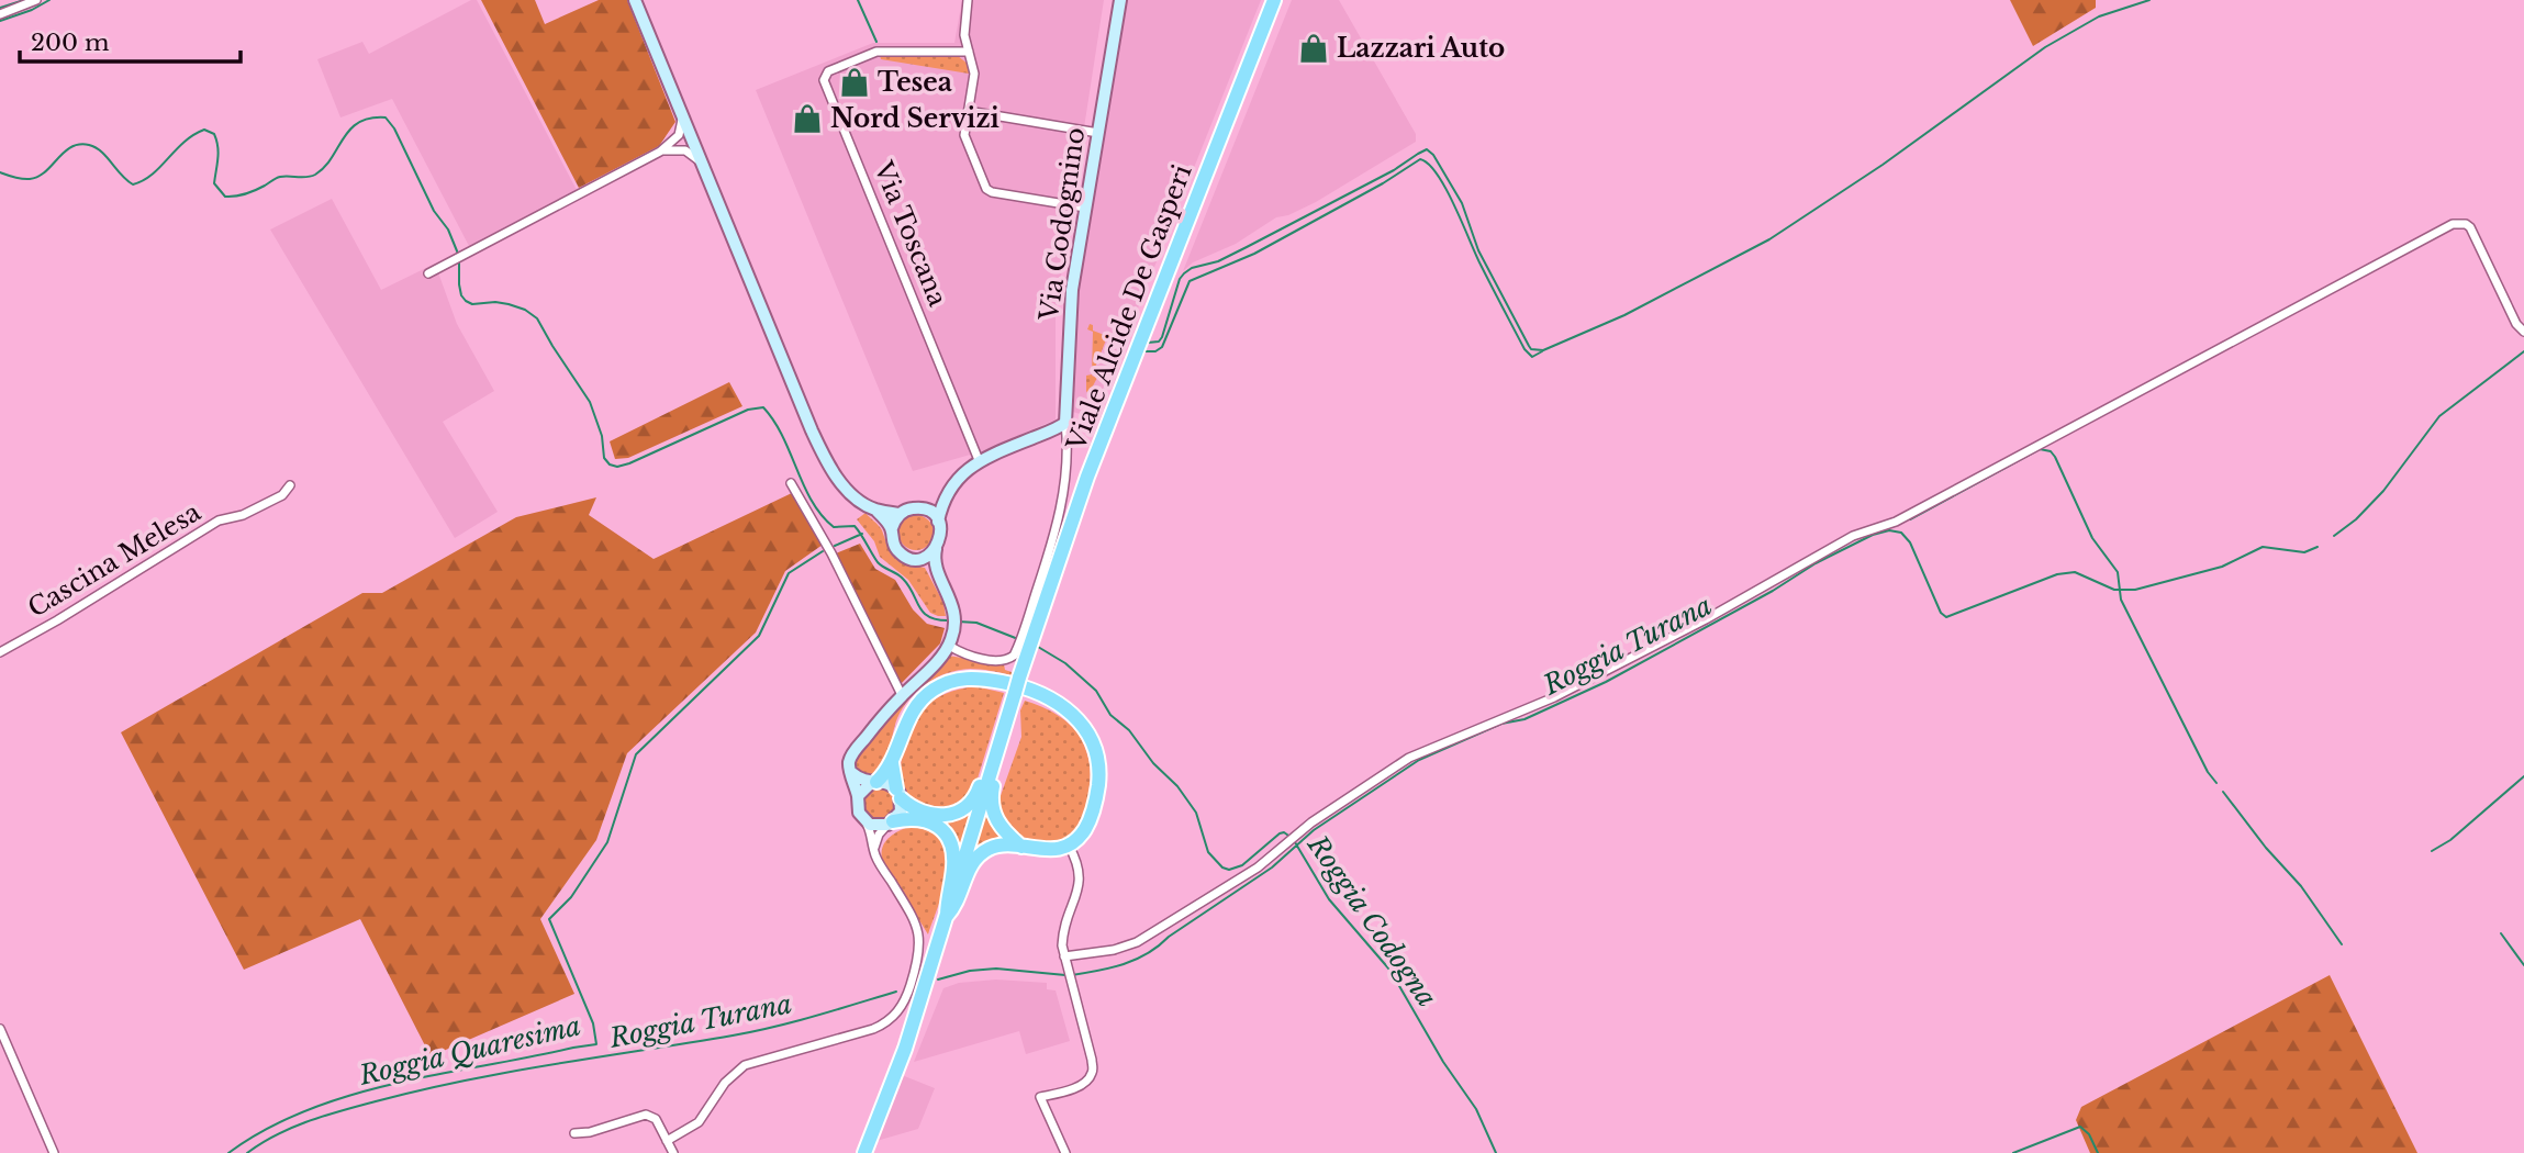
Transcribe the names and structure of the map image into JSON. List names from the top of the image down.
{
  "streets": {
    "main road": ["Via Codognino", "Viale Alcide De Gasperi"],
    "street": ["Via Toscana", "Cascina Melesa"]
  },
  "crossings": [
    ["Via Codognino", "Viale Alcide De Gasperi"]
  ],
  "water": ["Roggia Turana", "Roggia Codogna", "Roggia Quaresima"],
  "places": {
    "shop": ["Lazzari Auto", "Tesea", "Nord Servizi"]
  },
  "scale_bar": "200 m"
}
